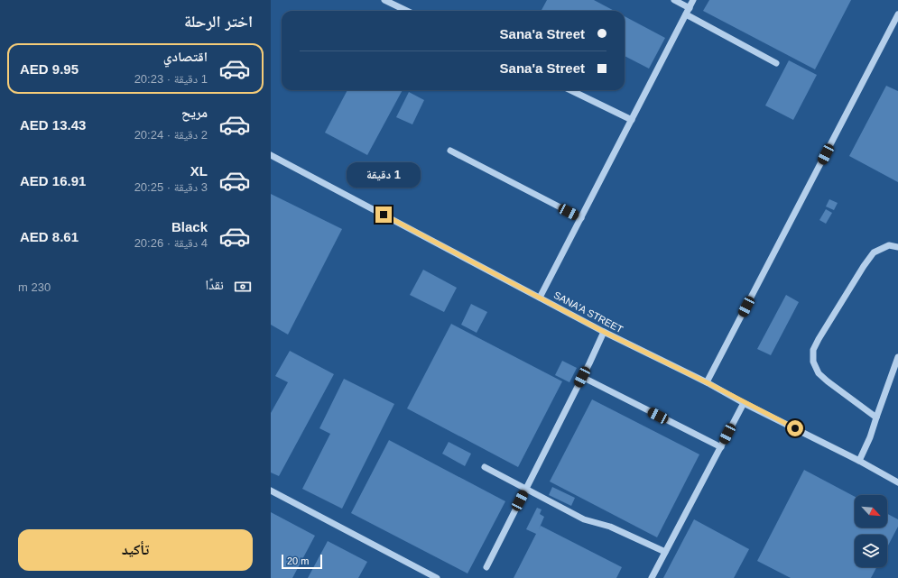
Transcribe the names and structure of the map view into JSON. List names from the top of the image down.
{
  "streets": {
    "street": ["SANA'A STREET"]
  },
  "scale_bar": "20 m",
  "north": "bottom right",
  "page": {
    "heading": "اختر الرحلة",
    "banner": ["Sana'a Street", "Sana'a Street"],
    "list": [
      {
        "name": "اقتصادي",
        "note": "1 دقيقة · 20:23",
        "value": "AED 9.95"
      },
      {
        "name": "مريح",
        "note": "2 دقيقة · 20:24",
        "value": "AED 13.43"
      },
      {
        "name": "XL",
        "note": "3 دقيقة · 20:25",
        "value": "AED 16.91"
      },
      {
        "name": "Black",
        "note": "4 دقيقة · 20:26",
        "value": "AED 8.61"
      }
    ],
    "bubble": "1 دقيقة",
    "pay": ["نقدًا", "230 m"],
    "buttons": "تأكيد",
    "scale": "20 m"
  }
}
